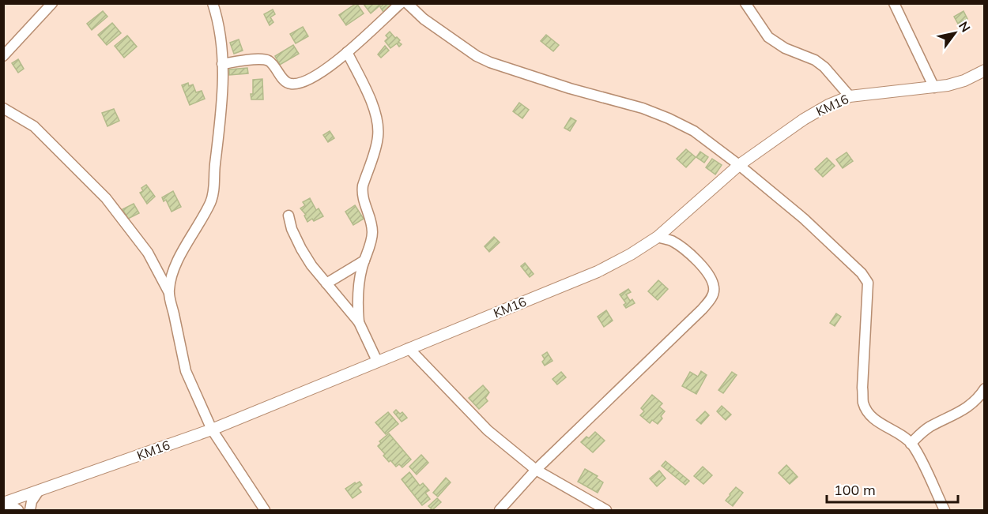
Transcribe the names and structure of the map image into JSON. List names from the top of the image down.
{
  "streets": {
    "street": ["KM16"]
  },
  "scale_bar": "100 m",
  "north": "top right"
}
